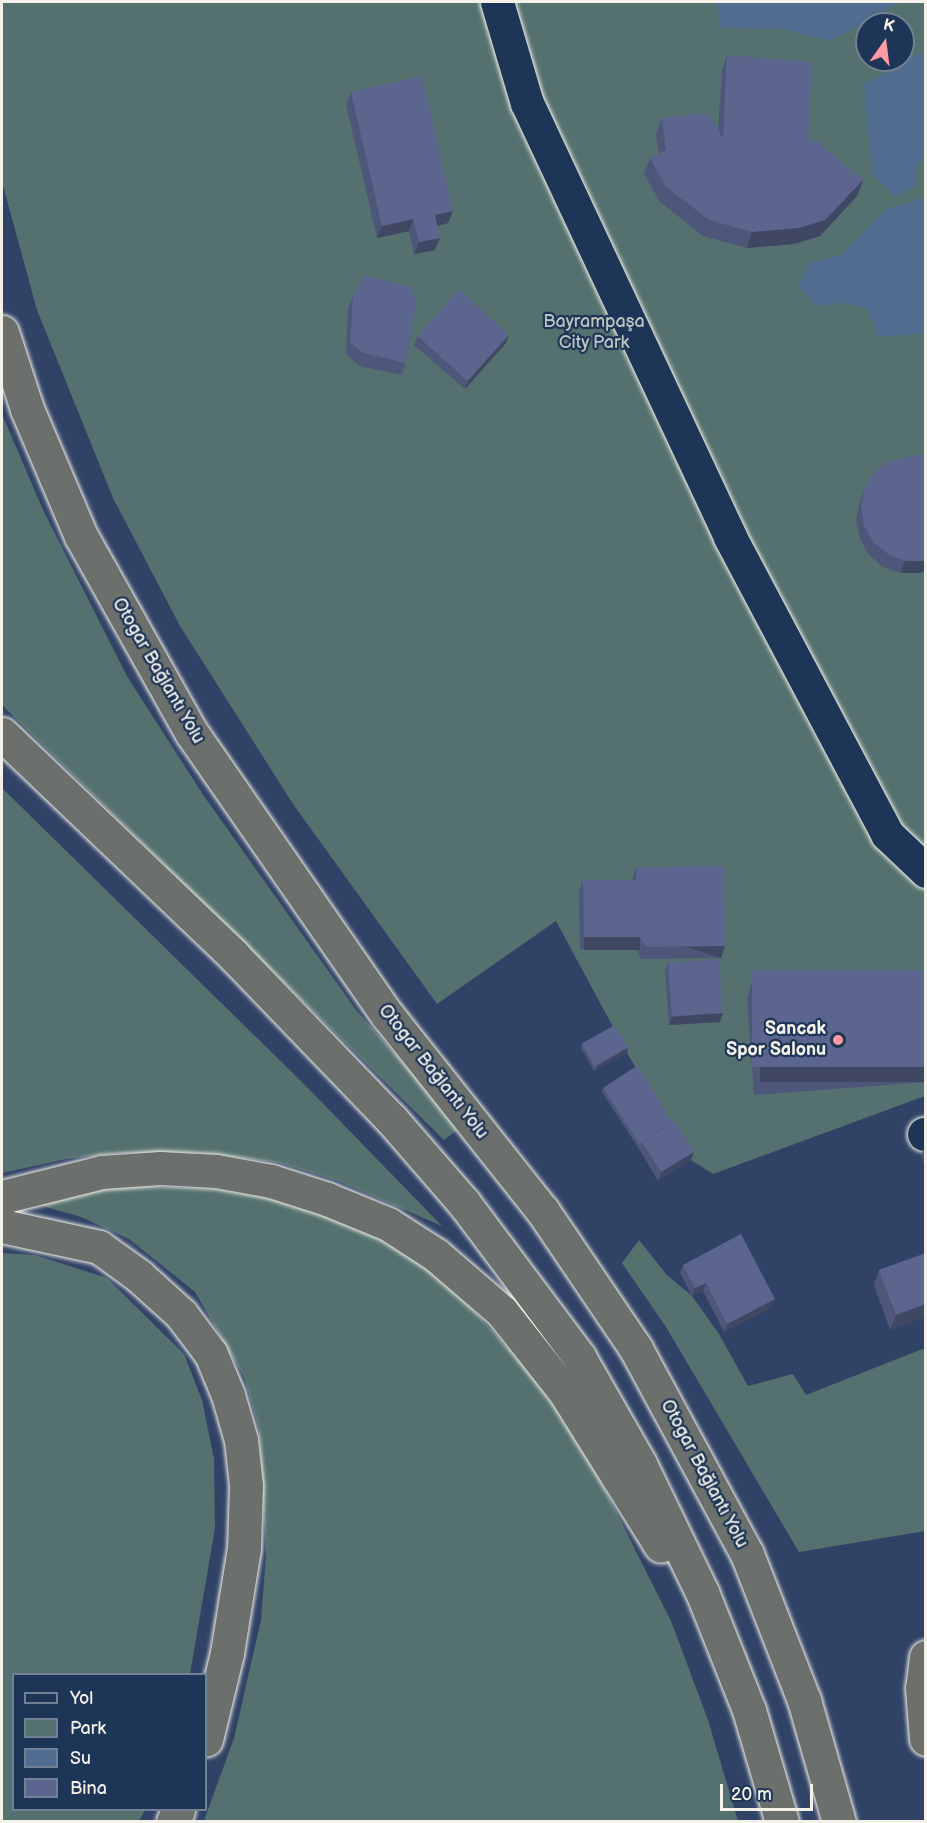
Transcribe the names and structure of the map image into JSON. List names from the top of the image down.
{
  "streets": {
    "highway": ["Otogar Bağlantı Yolu"]
  },
  "parks": ["Bayrampaşa City Park"],
  "places": ["Sancak Spor Salonu"],
  "legend": [
    "Yol",
    "Park",
    "Su",
    "Bina"
  ],
  "scale_bar": "20 m",
  "north": "top"
}
